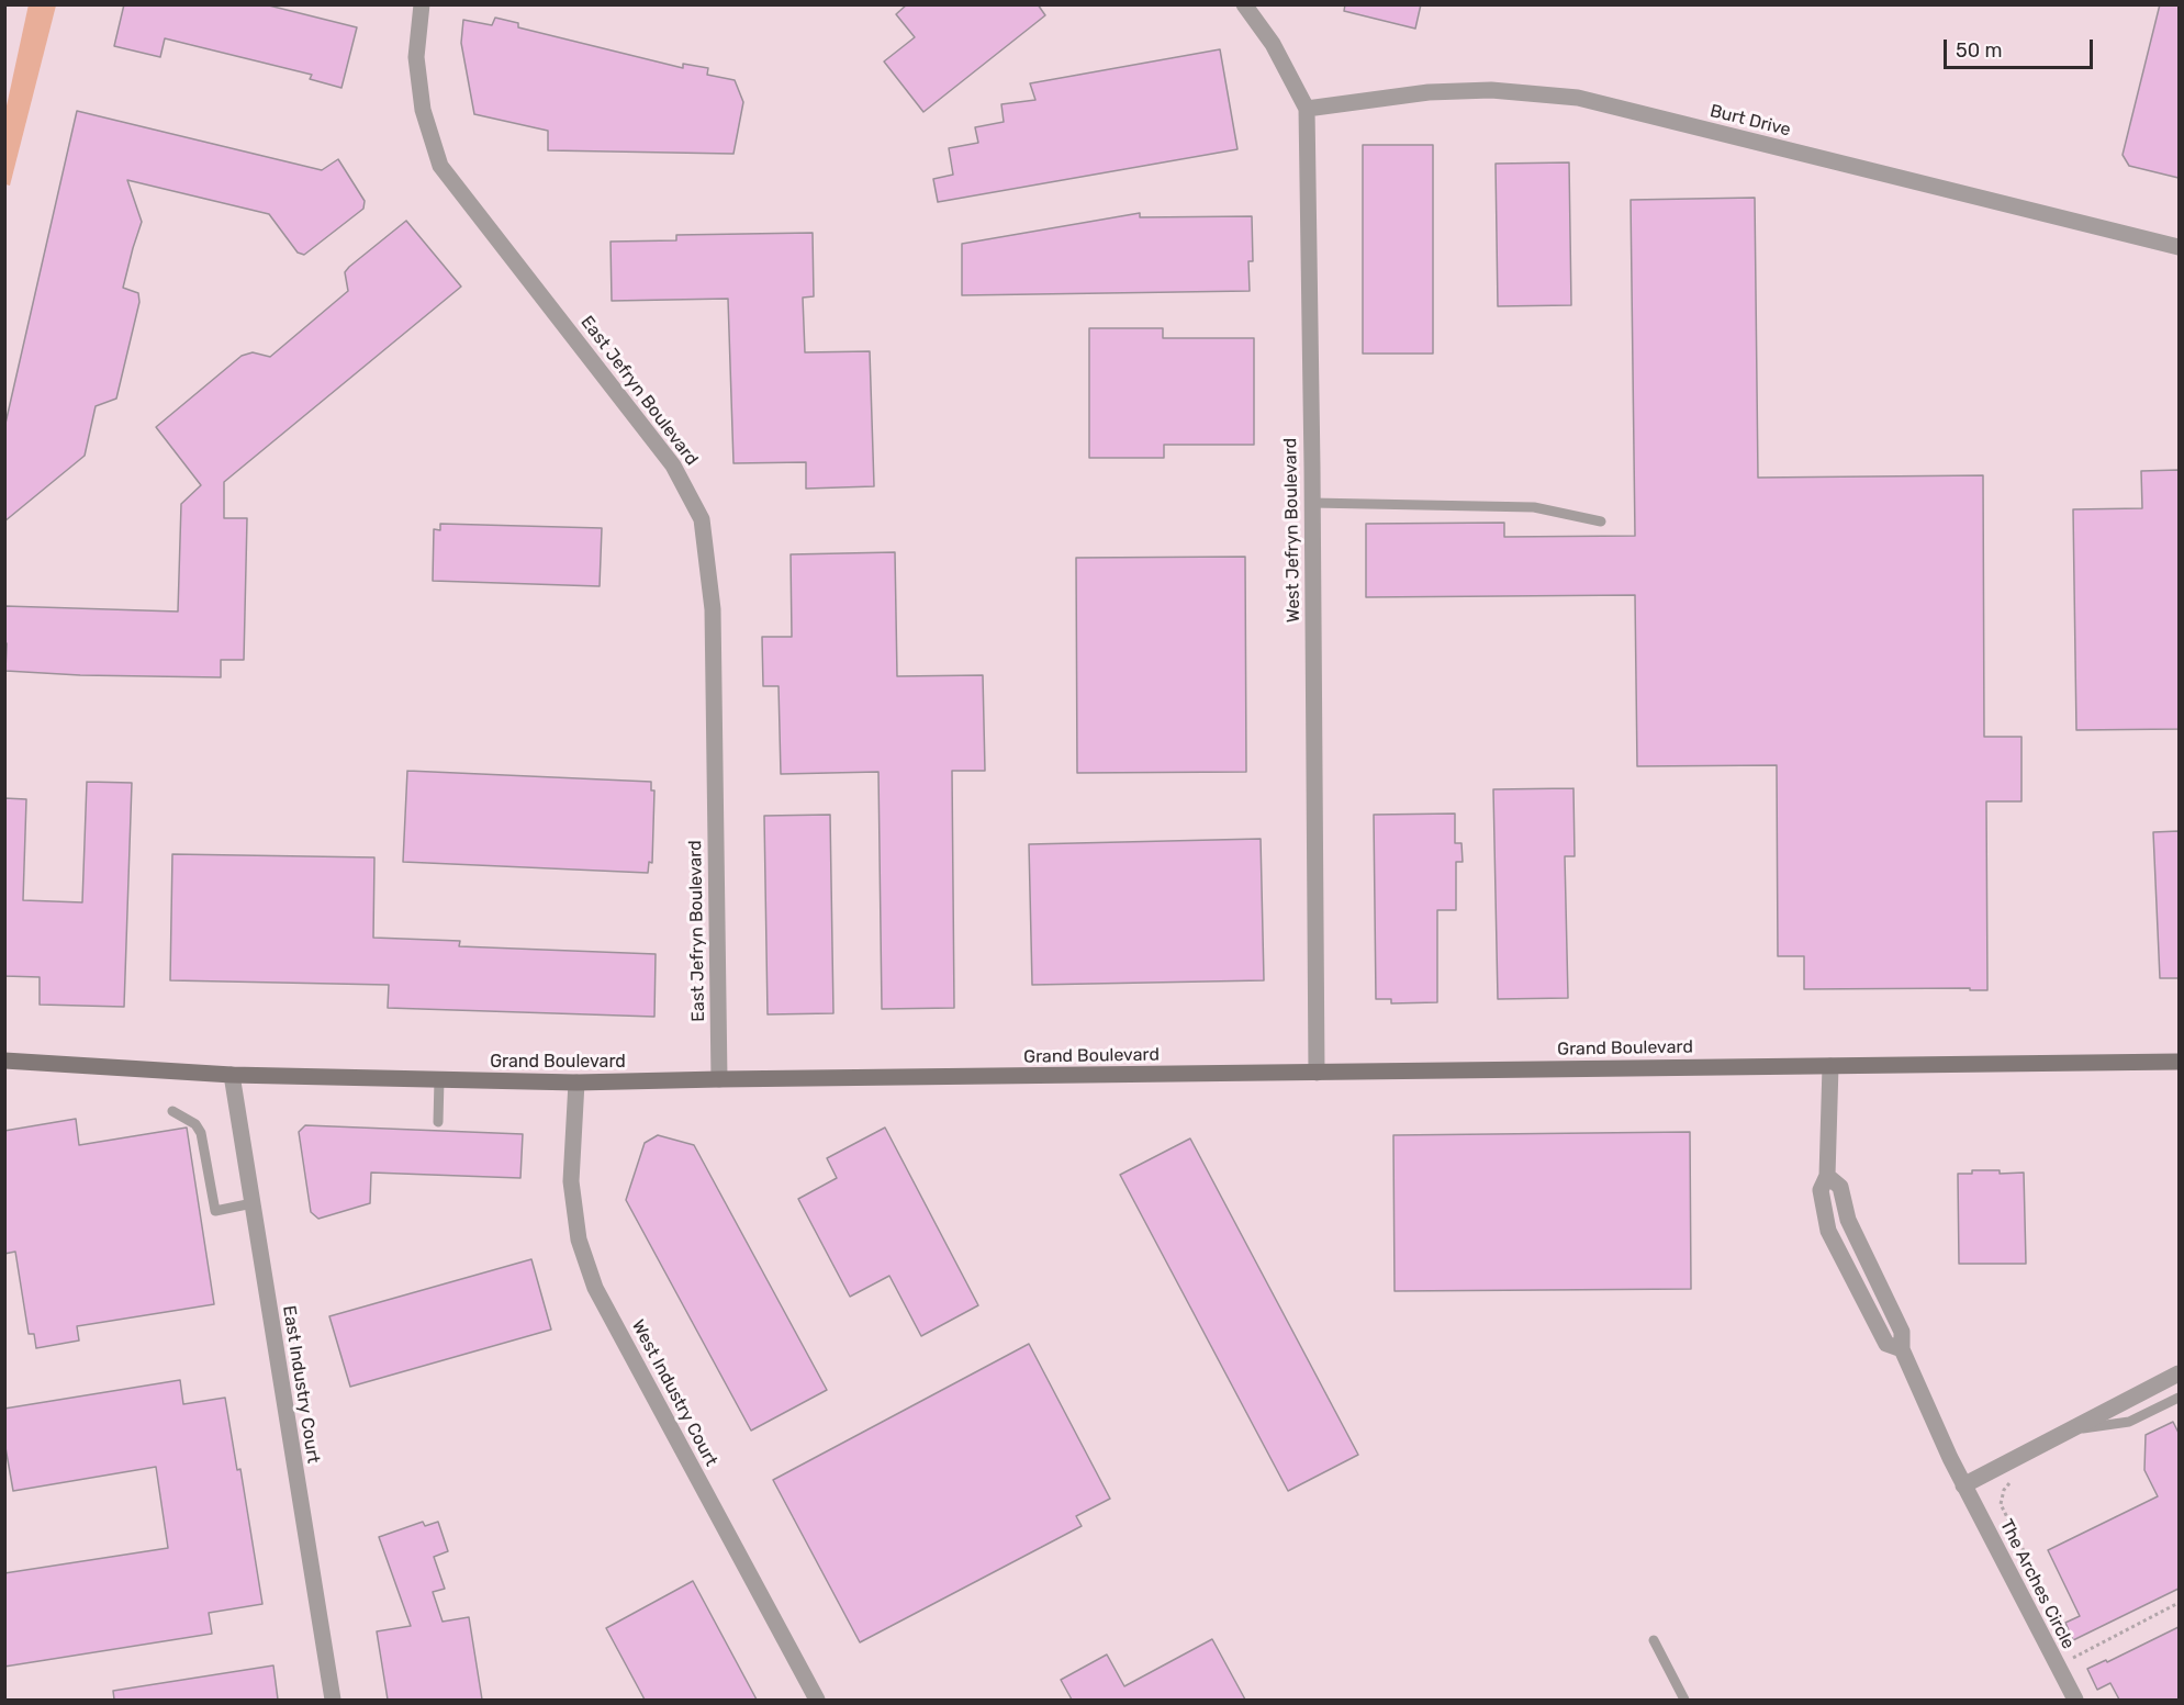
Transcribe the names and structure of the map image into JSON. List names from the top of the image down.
{
  "streets": {
    "street": [
      "Burt Drive",
      "East Jefryn Boulevard",
      "West Jefryn Boulevard",
      "Grand Boulevard",
      "East Industry Court",
      "West Industry Court",
      "The Arches Circle"
    ]
  },
  "crossings": [
    ["Burt Drive", "West Jefryn Boulevard"],
    ["East Jefryn Boulevard", "Grand Boulevard"],
    ["West Jefryn Boulevard", "Grand Boulevard"],
    ["Grand Boulevard", "East Industry Court"],
    ["Grand Boulevard", "West Industry Court"],
    ["Grand Boulevard", "The Arches Circle"]
  ],
  "scale_bar": "50 m"
}
